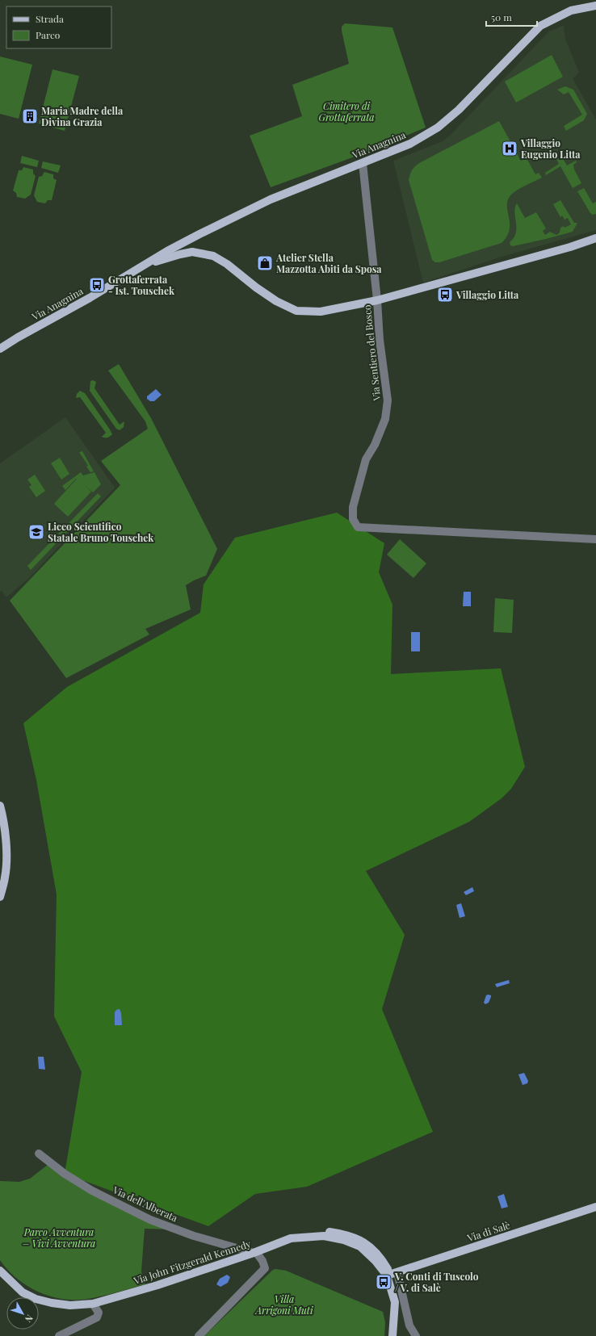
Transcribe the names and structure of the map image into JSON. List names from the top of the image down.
{
  "streets": {
    "main road": ["Via Anagnina", "Via di Salè", "Via John Fitzgerald Kennedy"],
    "street": ["Via Sentiero del Bosco", "Via dell'Alberata"]
  },
  "crossings": [
    ["Via Anagnina", "Via Sentiero del Bosco"],
    ["Via dell'Alberata", "Via John Fitzgerald Kennedy"],
    ["Via di Salè", "Via John Fitzgerald Kennedy"]
  ],
  "parks": ["Cimitero di Grottaferrata", "Parco Avventura – Vivi Avventura", "Villa Arrigoni Muti"],
  "places": {
    "building": ["Maria Madre della Divina Grazia"],
    "hospital": ["Villaggio Eugenio Litta"],
    "shop": ["Atelier Stella Mazzotta Abiti da Sposa"],
    "bus stop": ["Grottaferrata - Ist. Touschek", "Villaggio Litta", "V. Conti di Tuscolo / V. di Salè"],
    "school or university": ["Liceo Scientifico Statale Bruno Touschek"]
  },
  "legend": ["Strada", "Parco"],
  "scale_bar": "50 m",
  "north": "bottom right"
}
